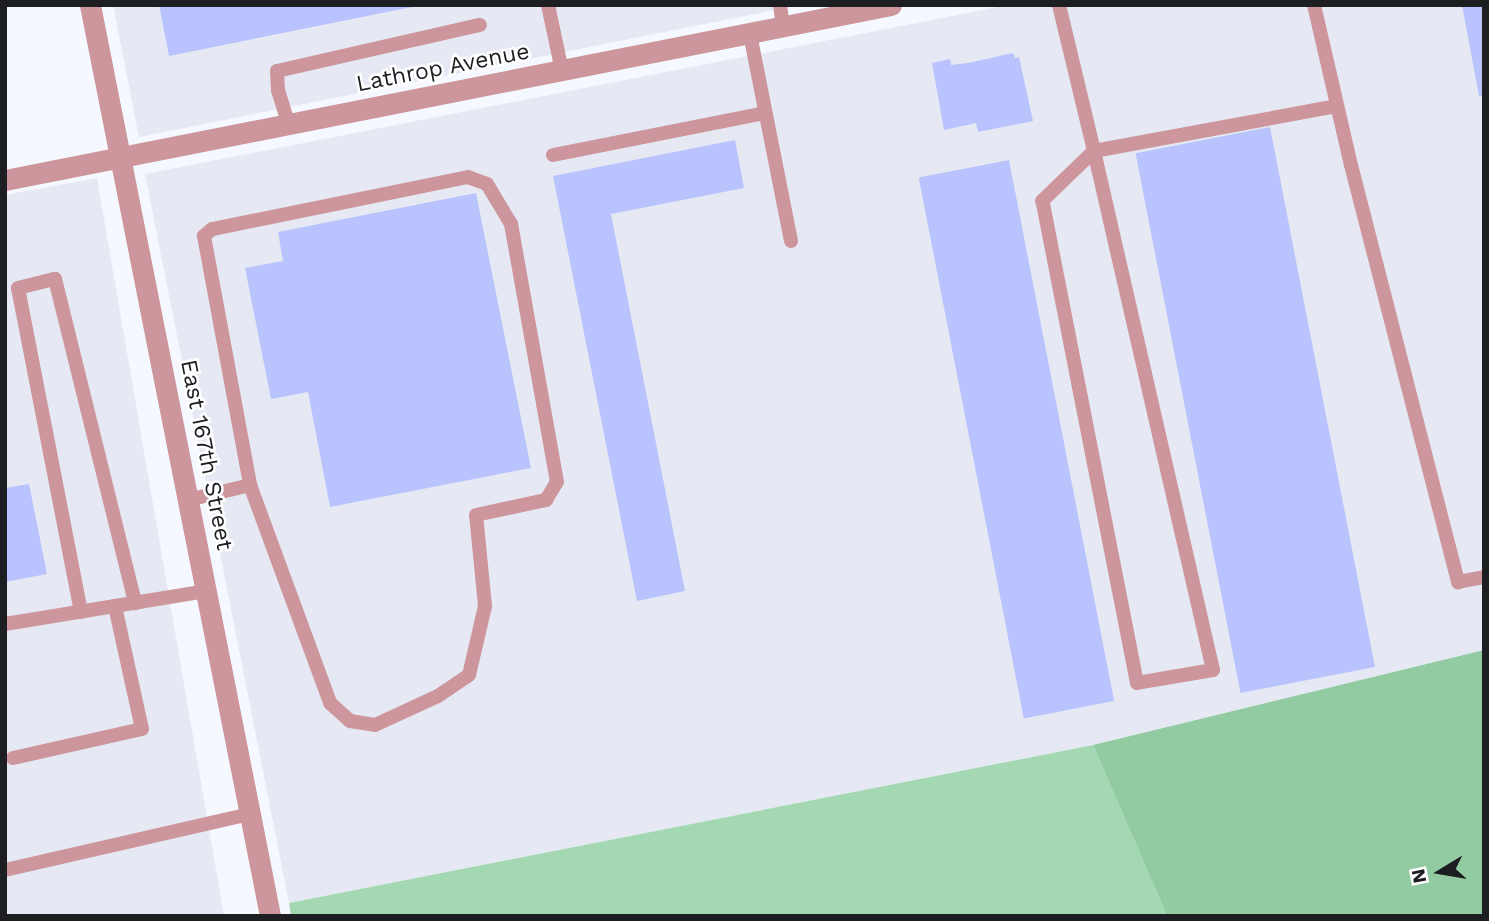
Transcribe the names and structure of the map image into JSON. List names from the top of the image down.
{
  "streets": {
    "street": ["Lathrop Avenue", "East 167th Street"]
  },
  "crossings": [
    ["Lathrop Avenue", "East 167th Street"]
  ],
  "north": "left"
}
